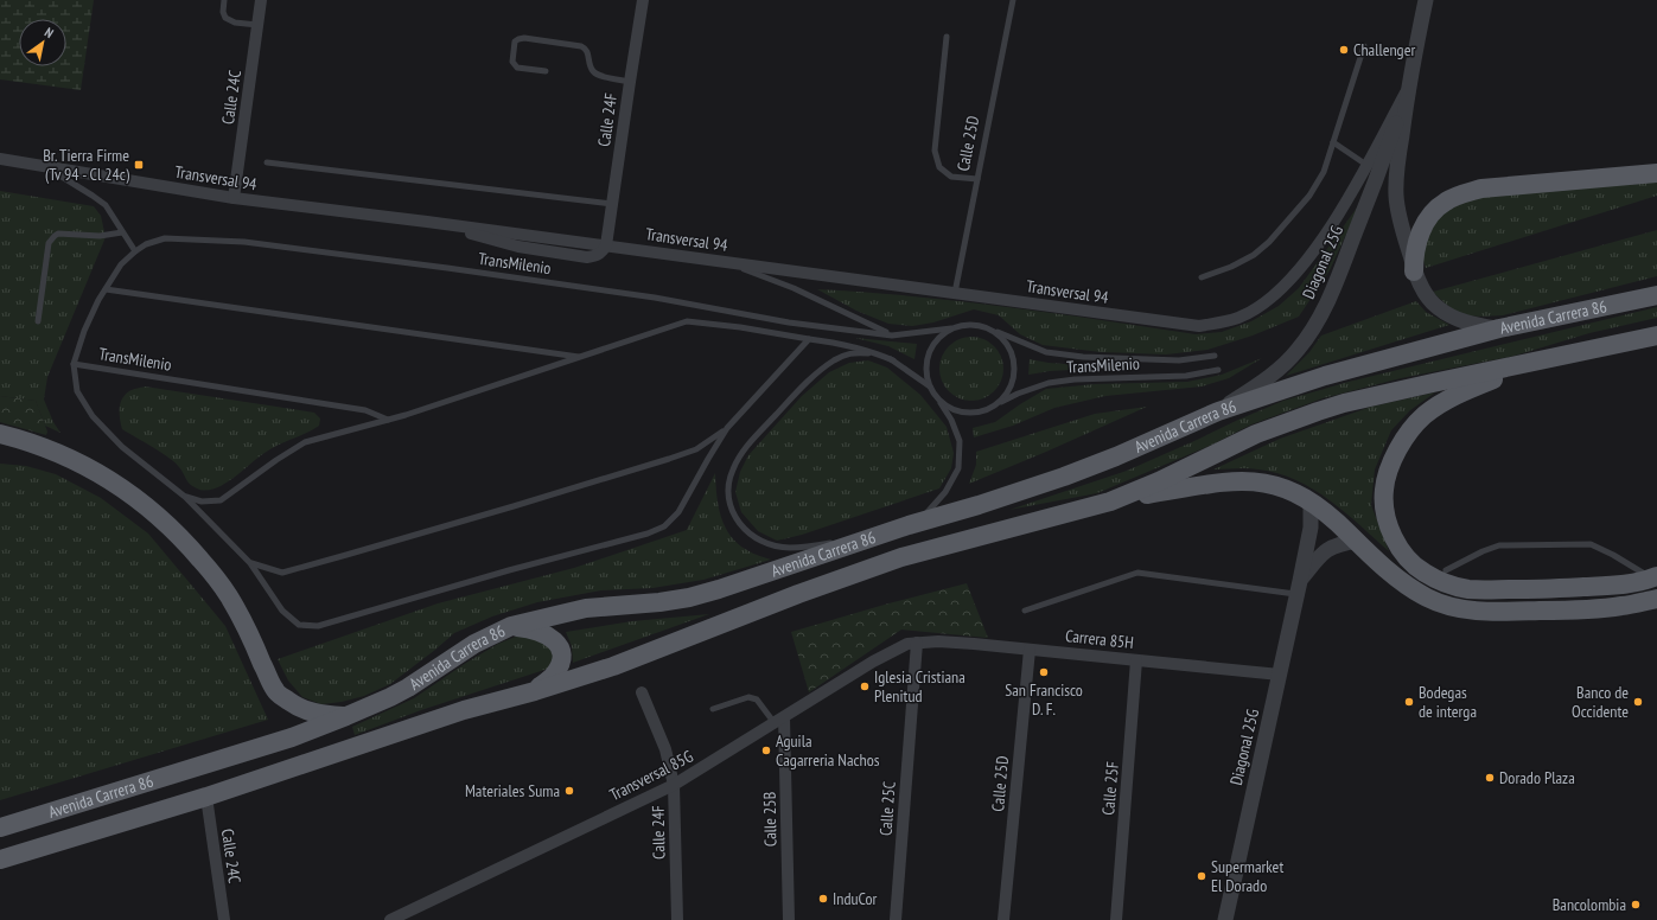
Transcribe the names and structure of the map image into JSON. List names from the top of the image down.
{
  "streets": {
    "main road": ["Avenida Carrera 86"],
    "street": [
      "Calle 24C",
      "Calle 24F",
      "Calle 25D",
      "Transversal 94",
      "Diagonal 25G",
      "Carrera 85H",
      "Transversal 85G",
      "Calle 25F",
      "Calle 25C",
      "Calle 25B"
    ],
    "lane": ["TransMilenio"]
  },
  "crossings": [
    ["Calle 24C", "Transversal 94"],
    ["Calle 24C", "Avenida Carrera 86"],
    ["Calle 24F", "Transversal 94"],
    ["Calle 24F", "Transversal 85G"],
    ["Calle 25D", "Transversal 94"],
    ["Calle 25D", "Carrera 85H"],
    ["Transversal 94", "Diagonal 25G"],
    ["Diagonal 25G", "Avenida Carrera 86"],
    ["Diagonal 25G", "Carrera 85H"],
    ["TransMilenio", "Avenida Carrera 86"],
    ["Carrera 85H", "Transversal 85G"],
    ["Carrera 85H", "Calle 25F"],
    ["Carrera 85H", "Calle 25C"],
    ["Transversal 85G", "Calle 25C"],
    ["Transversal 85G", "Calle 25B"]
  ],
  "places": {
    "other": [
      "Challenger",
      "San Francisco D. F.",
      "Iglesia Cristiana Plenitud",
      "Bodegas de interga",
      "Banco de Occidente",
      "Aguila Cagarreria Nachos",
      "Dorado Plaza",
      "Materiales Suma",
      "Supermarket El Dorado",
      "InduCor",
      "Bancolombia"
    ],
    "transit": ["Br. Tierra Firme (Tv 94 - Cl 24c)"]
  },
  "north": "top right"
}
